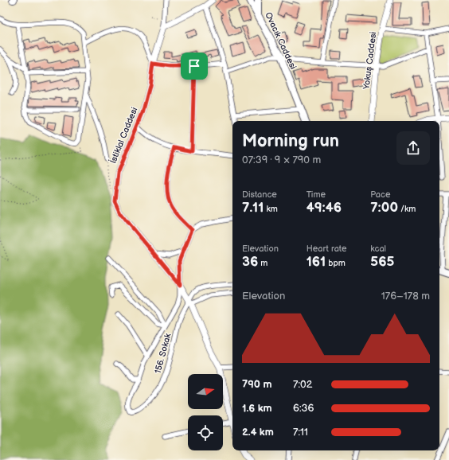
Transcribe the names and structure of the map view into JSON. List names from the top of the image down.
{
  "streets": {
    "main road": ["Ovacık Caddesi"],
    "street": ["Yokuş Caddesi", "İstiklal Caddesi", "156. Sokak"]
  },
  "crossings": [
    ["İstiklal Caddesi", "156. Sokak"]
  ],
  "north": "right",
  "page": {
    "heading": ["Morning run", "07:39 · 9 × 790 m"],
    "stats": [
      ["Distance", "7.11 km"],
      ["Time", "49:46"],
      ["Pace", "7:00 /km"],
      ["Elevation", "36 m"],
      ["Heart rate", "161 bpm"],
      ["kcal", "565"]
    ],
    "chart": ["Elevation", "176–178 m"],
    "list": [
      {
        "name": "790 m",
        "note": "7:02"
      },
      {
        "name": "1.6 km",
        "note": "6:36"
      },
      {
        "name": "2.4 km",
        "note": "7:11"
      }
    ]
  }
}
